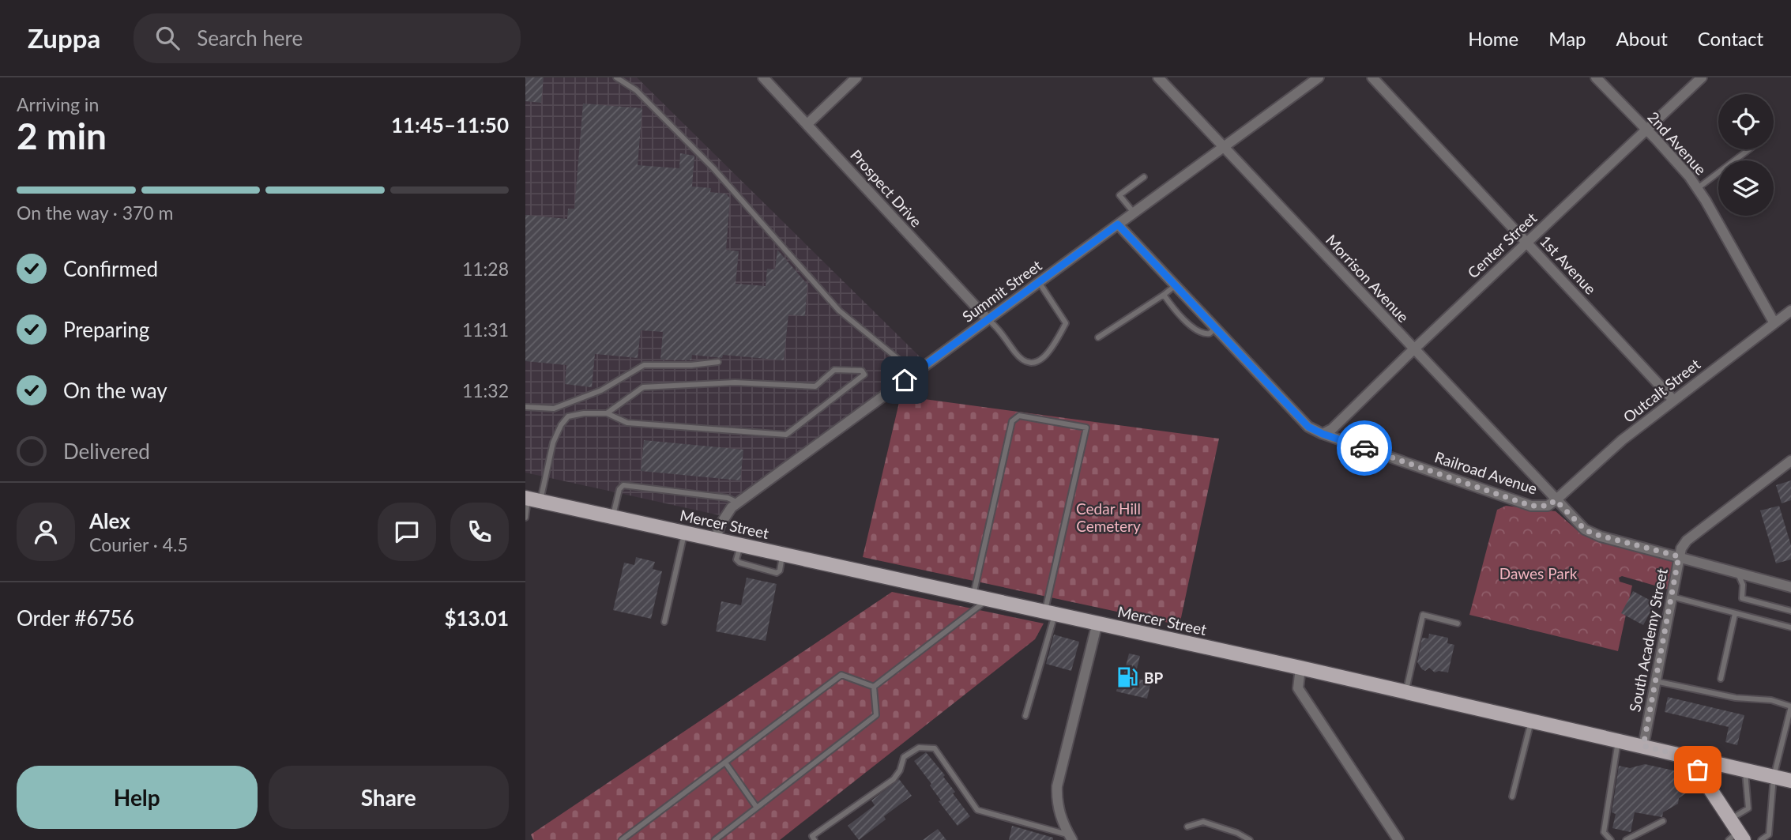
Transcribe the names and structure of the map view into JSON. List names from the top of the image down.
{
  "streets": {
    "main road": ["Mercer Street"],
    "street": [
      "2nd Avenue",
      "Prospect Drive",
      "Center Street",
      "1st Avenue",
      "Morrison Avenue",
      "Summit Street",
      "Outcalt Street",
      "Railroad Avenue",
      "South Academy Street"
    ]
  },
  "crossings": [
    ["2nd Avenue", "Center Street"],
    ["2nd Avenue", "Outcalt Street"],
    ["Prospect Drive", "Summit Street"],
    ["Center Street", "1st Avenue"],
    ["Center Street", "Morrison Avenue"],
    ["Center Street", "Railroad Avenue"],
    ["1st Avenue", "Outcalt Street"],
    ["Morrison Avenue", "Summit Street"],
    ["Morrison Avenue", "Outcalt Street"],
    ["Morrison Avenue", "Railroad Avenue"],
    ["Summit Street", "Railroad Avenue"],
    ["Summit Street", "Mercer Street"],
    ["Outcalt Street", "Railroad Avenue"],
    ["Railroad Avenue", "South Academy Street"],
    ["Mercer Street", "South Academy Street"]
  ],
  "parks": ["Cedar Hill Cemetery", "Dawes Park"],
  "places": {
    "fuel station": ["BP"]
  },
  "page": {
    "header": "Zuppa",
    "search": "Search here",
    "nav": [
      "Home",
      "Map",
      "About",
      "Contact"
    ],
    "heading": ["2 min", "Arriving in", "11:45–11:50"],
    "panel": [
      "Alex",
      "Courier · 4.5",
      "Order #6756",
      "$13.01"
    ],
    "bar": "On the way · 370 m",
    "list": [
      ["Confirmed", "11:28"],
      ["Preparing", "11:31"],
      ["On the way", "11:32"],
      "Delivered"
    ],
    "buttons": ["Help", "Share"]
  }
}
